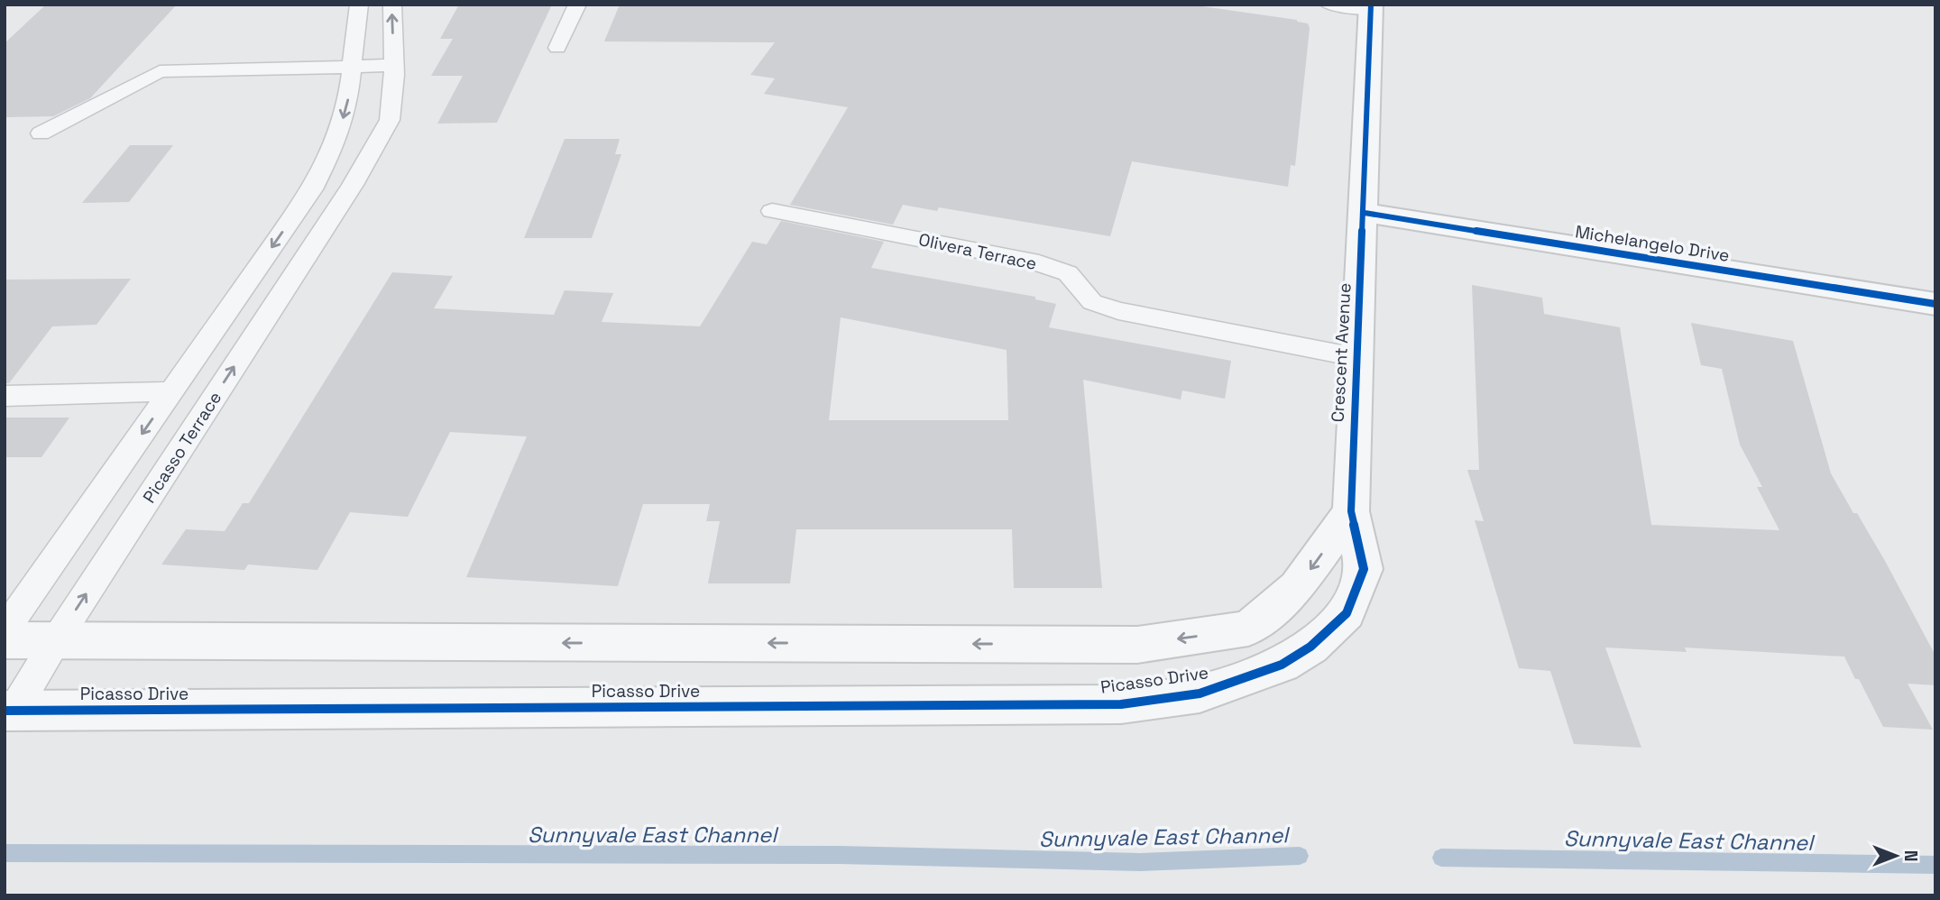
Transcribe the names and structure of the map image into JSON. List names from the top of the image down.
{
  "streets": {
    "street": ["Michelangelo Drive", "Crescent Avenue", "Picasso Drive"],
    "lane": ["Olivera Terrace", "Picasso Terrace"]
  },
  "crossings": [
    ["Michelangelo Drive", "Crescent Avenue"],
    ["Olivera Terrace", "Crescent Avenue"],
    ["Crescent Avenue", "Picasso Drive"],
    ["Picasso Terrace", "Picasso Drive"]
  ],
  "water": ["Sunnyvale East Channel"],
  "north": "right"
}
